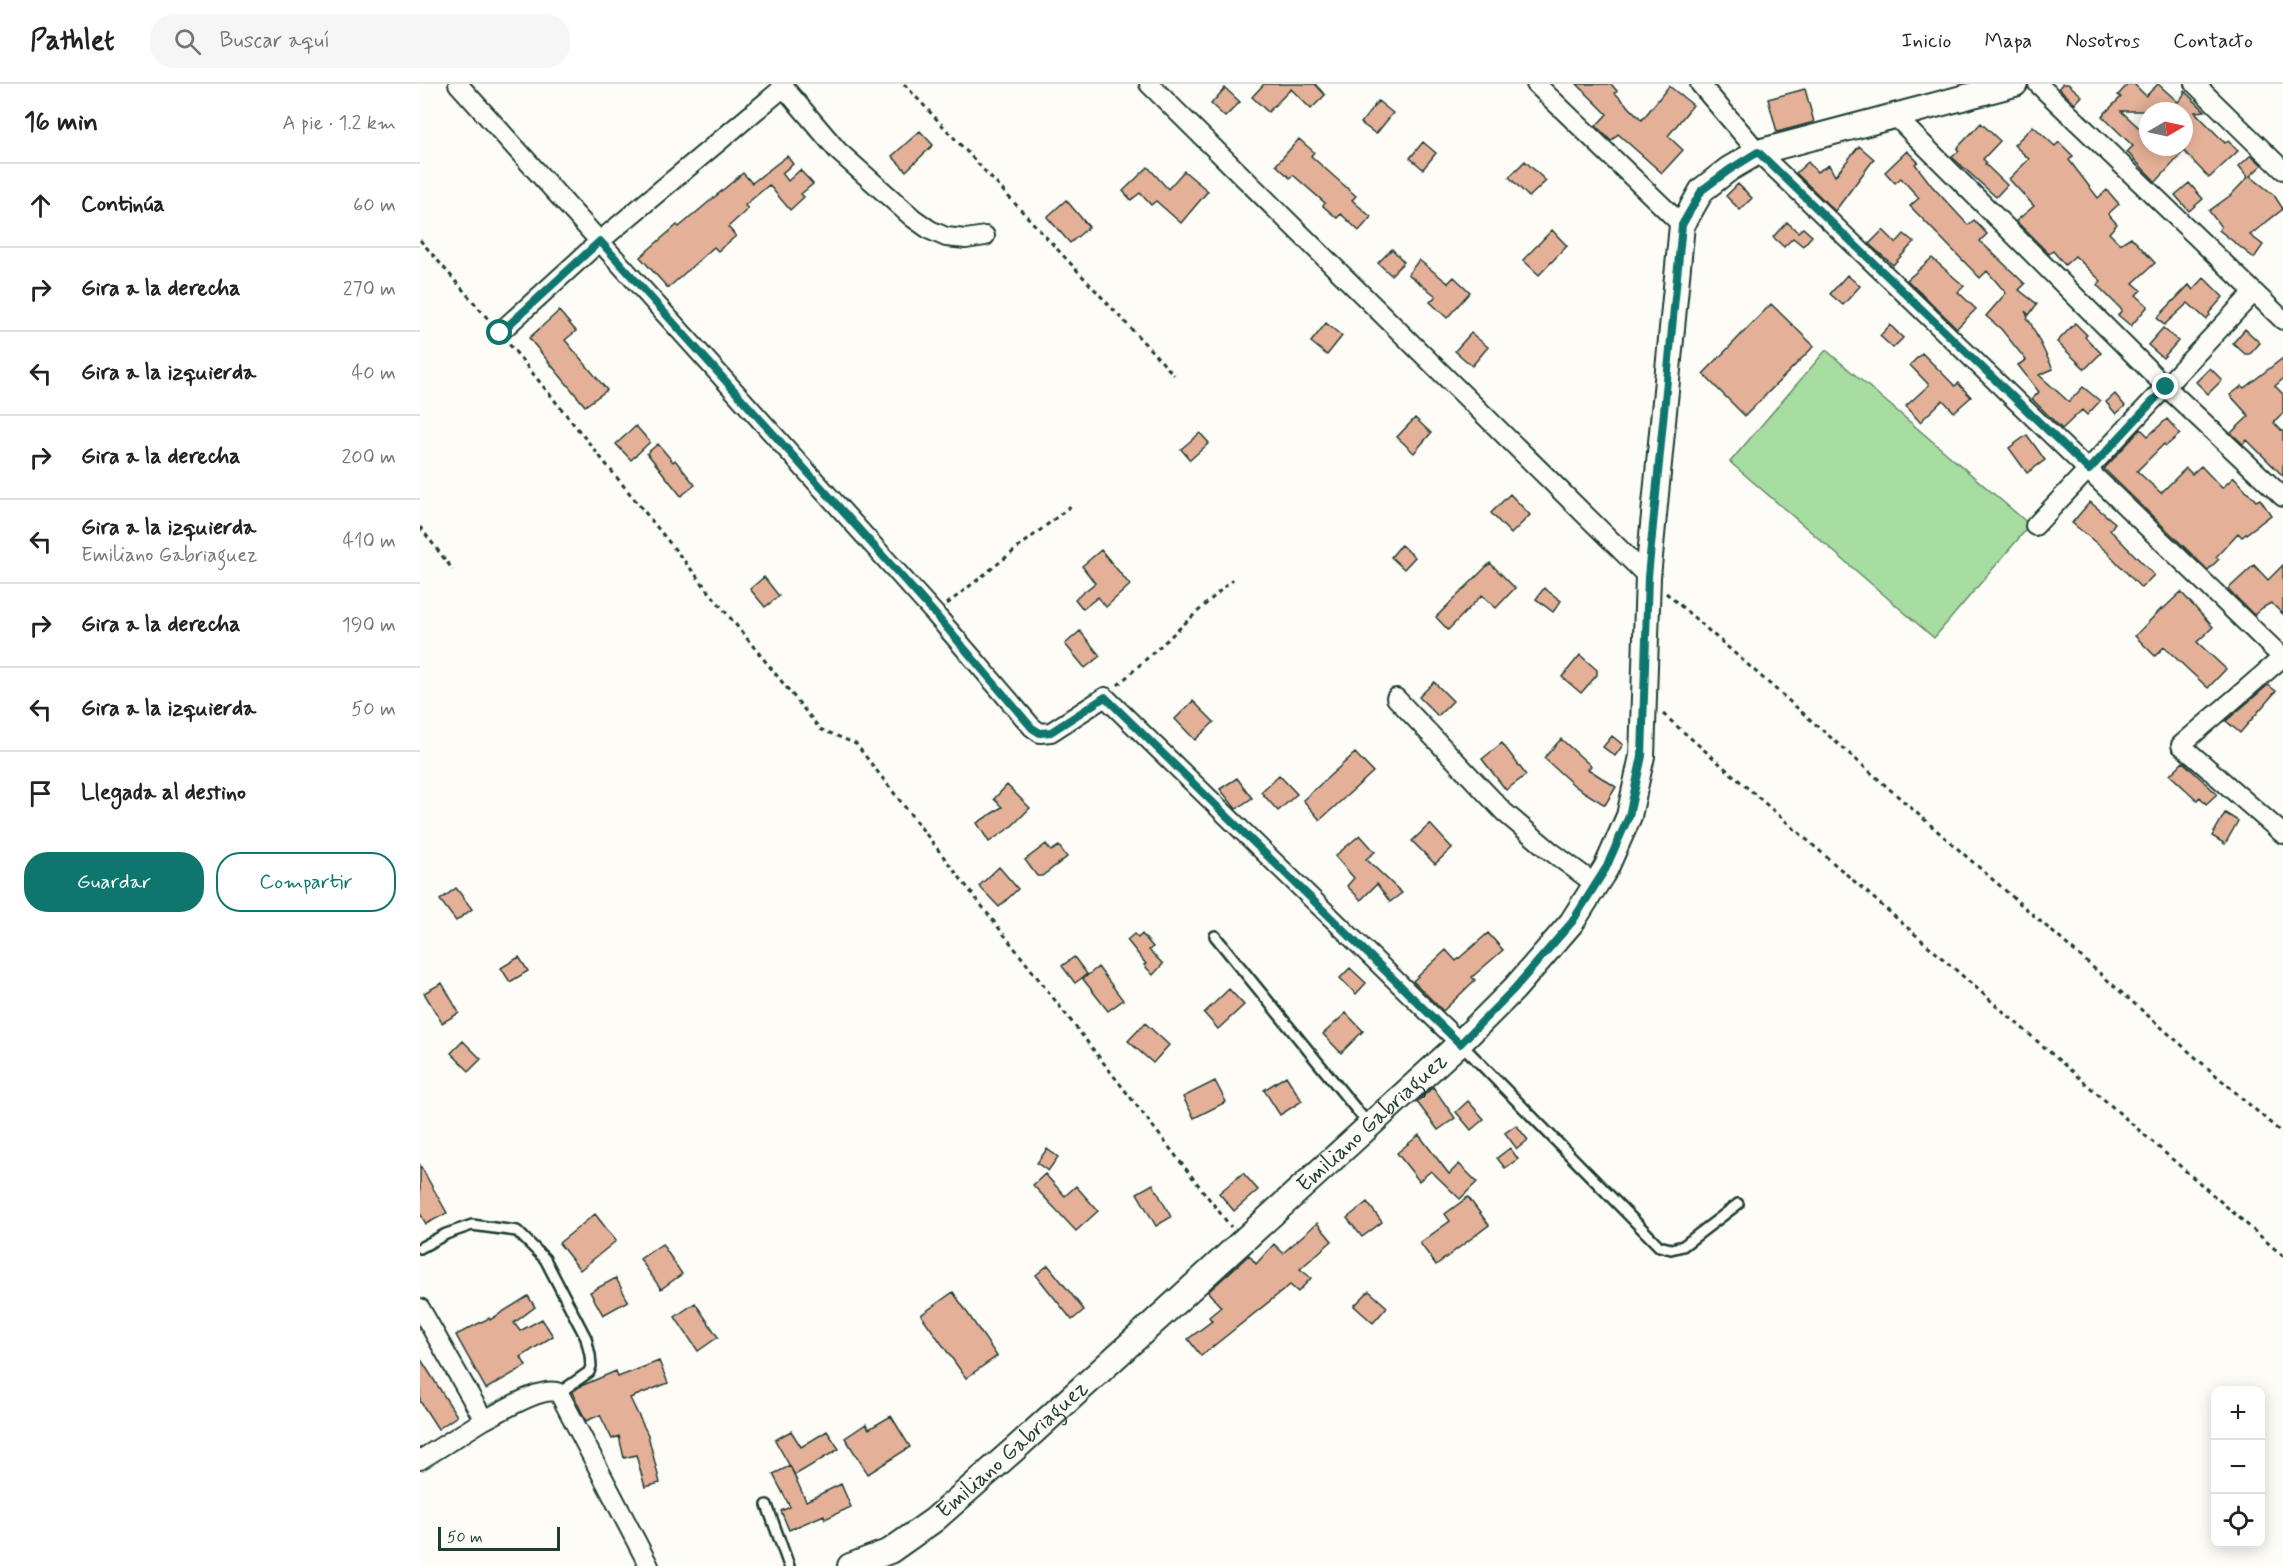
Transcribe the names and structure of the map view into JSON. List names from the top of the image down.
{
  "streets": {
    "main road": ["Emiliano Gabriaguez"]
  },
  "scale_bar": "50 m",
  "north": "right",
  "page": {
    "header": "Pathlet",
    "search": "Buscar aquí",
    "nav": [
      "Inicio",
      "Mapa",
      "Nosotros",
      "Contacto"
    ],
    "heading": ["16 min", "A pie · 1.2 km"],
    "list": [
      ["Continúa", "60 m"],
      ["Gira a la derecha", "270 m"],
      ["Gira a la izquierda", "40 m"],
      ["Gira a la derecha", "200 m"],
      ["Gira a la izquierda", "Emiliano Gabriaguez", "410 m"],
      ["Gira a la derecha", "190 m"],
      ["Gira a la izquierda", "50 m"],
      "Llegada al destino"
    ],
    "buttons": ["Guardar", "Compartir"],
    "map_buttons": ["+", "−"],
    "scale": "50 m"
  }
}
